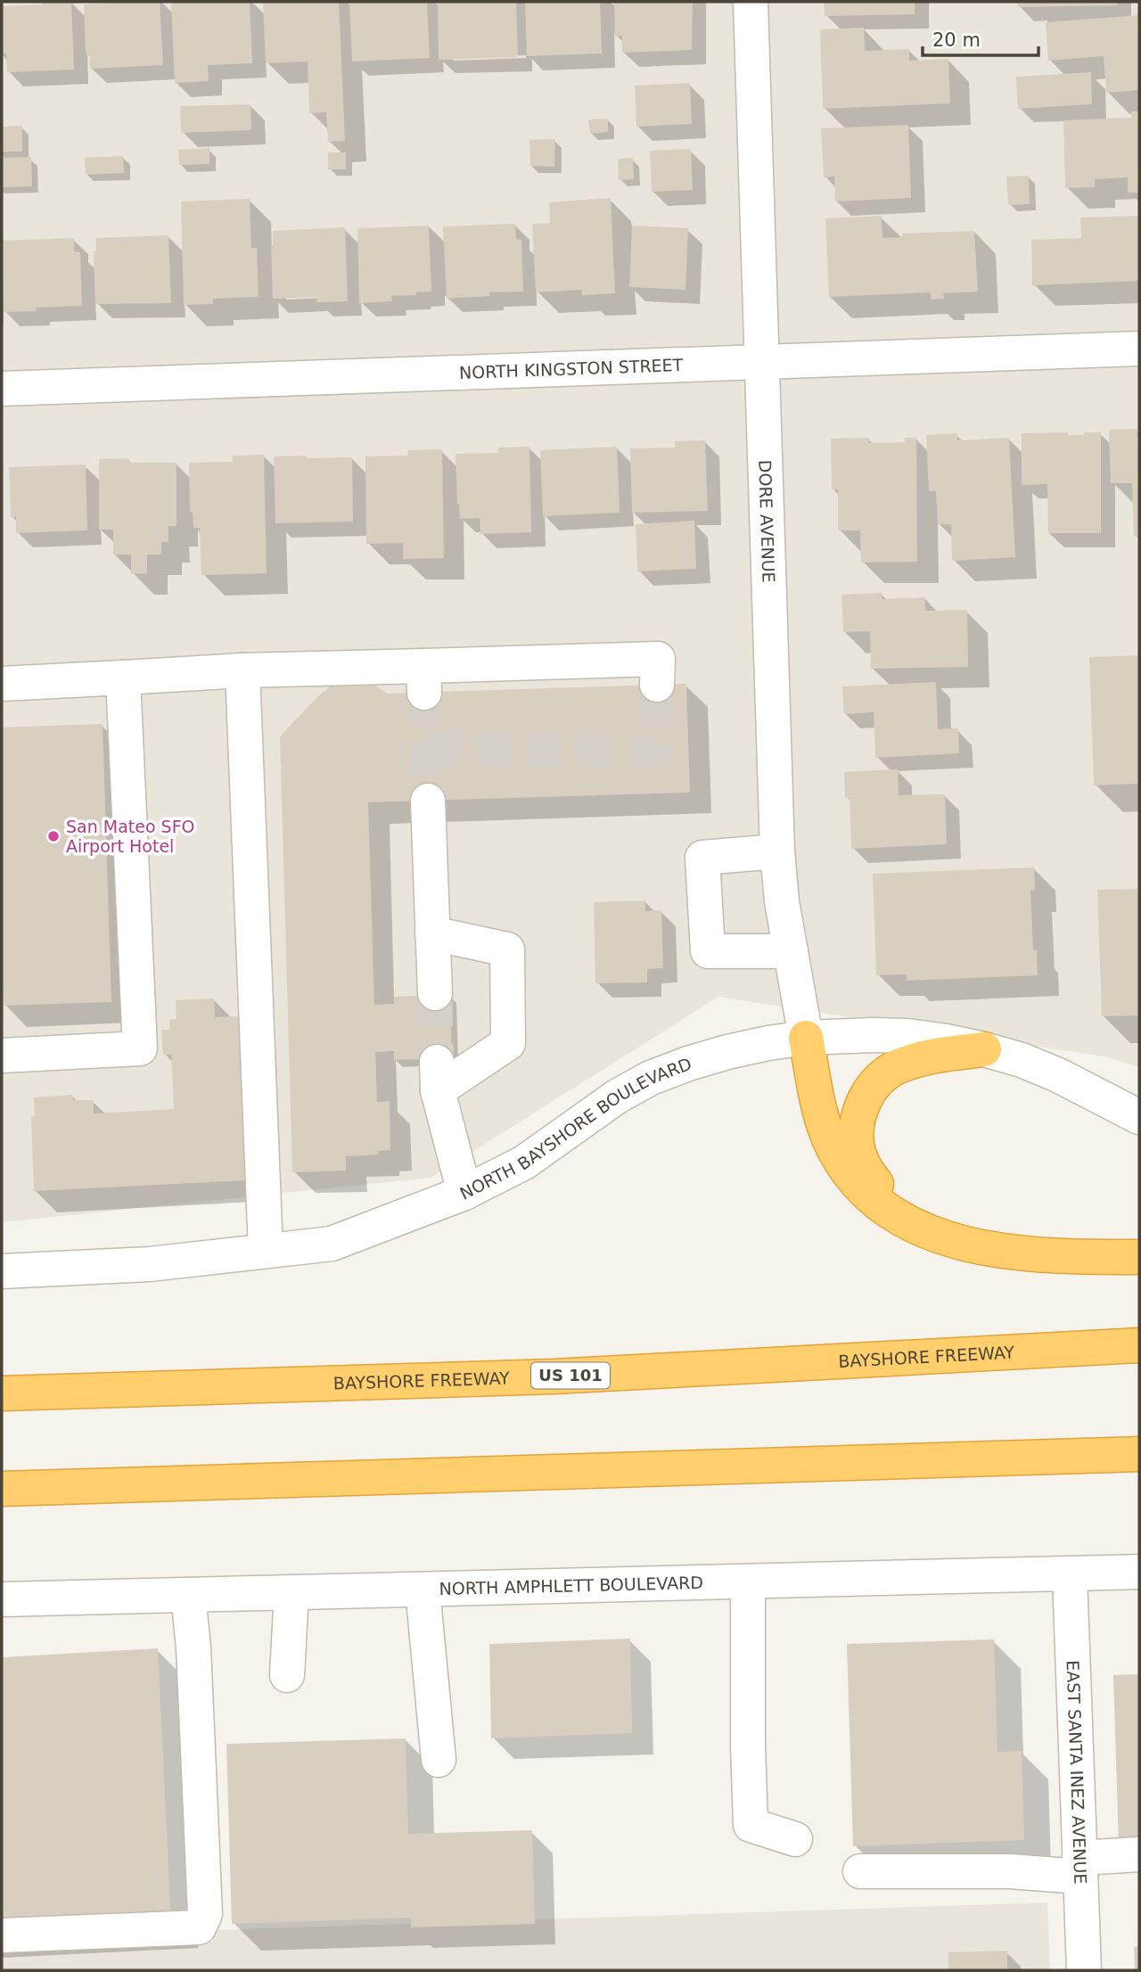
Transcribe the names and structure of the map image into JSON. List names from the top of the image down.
{
  "streets": {
    "highway": ["BAYSHORE FREEWAY", "US 101"],
    "street": [
      "NORTH KINGSTON STREET",
      "DORE AVENUE",
      "NORTH BAYSHORE BOULEVARD",
      "NORTH AMPHLETT BOULEVARD",
      "EAST SANTA INEZ AVENUE"
    ]
  },
  "crossings": [
    ["NORTH KINGSTON STREET", "DORE AVENUE"],
    ["DORE AVENUE", "NORTH BAYSHORE BOULEVARD"],
    ["NORTH AMPHLETT BOULEVARD", "EAST SANTA INEZ AVENUE"]
  ],
  "places": ["San Mateo SFO Airport Hotel"],
  "scale_bar": "20 m"
}
